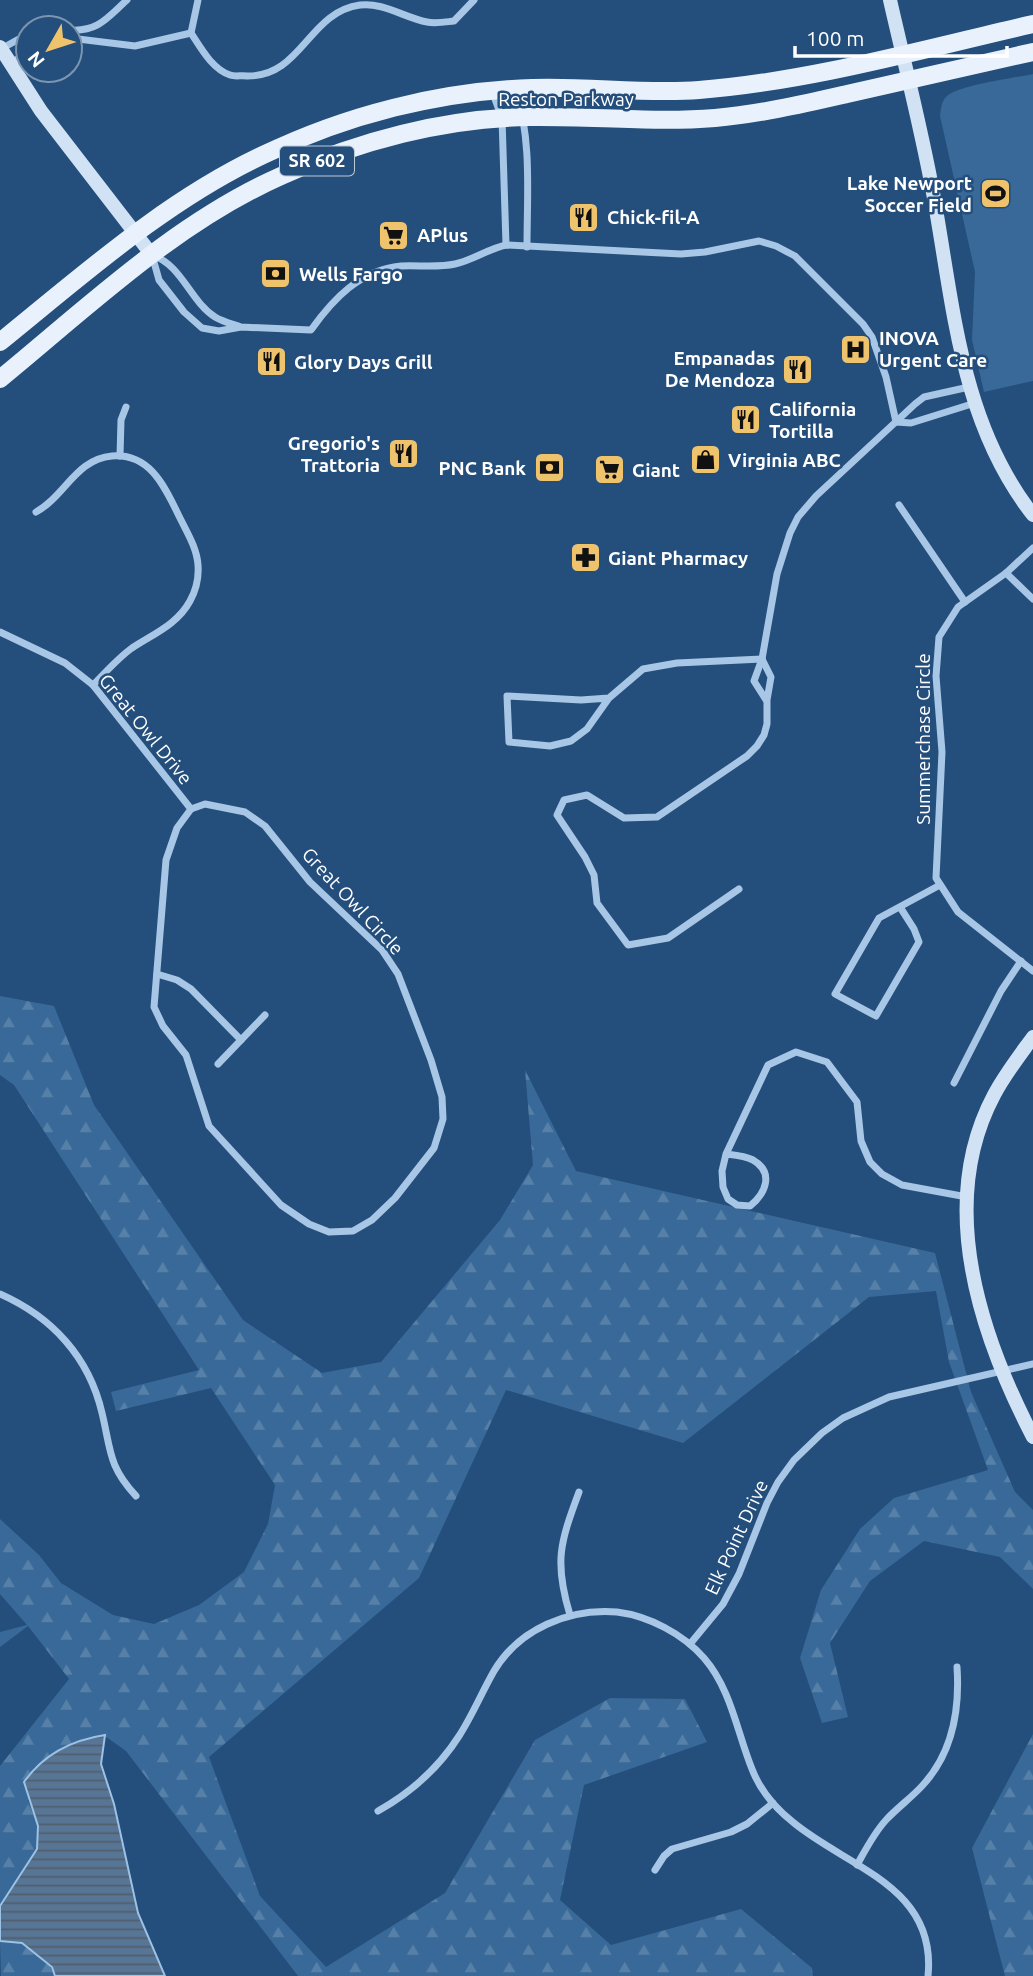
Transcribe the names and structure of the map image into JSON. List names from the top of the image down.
{
  "streets": {
    "main road": ["Reston Parkway", "SR 602"],
    "street": [
      "Great Owl Drive",
      "Summerchase Circle",
      "Great Owl Circle",
      "Elk Point Drive"
    ]
  },
  "crossings": [
    ["Great Owl Drive", "Great Owl Circle"]
  ],
  "places": {
    "sports": ["Lake Newport Soccer Field"],
    "restaurant": [
      "Chick-fil-A",
      "Glory Days Grill",
      "Empanadas De Mendoza",
      "California Tortilla",
      "Gregorio's Trattoria"
    ],
    "supermarket": ["APlus", "Giant"],
    "bank": ["Wells Fargo", "PNC Bank"],
    "hospital": ["INOVA Urgent Care"],
    "shop": ["Virginia ABC"],
    "pharmacy": ["Giant Pharmacy"]
  },
  "scale_bar": "100 m",
  "north": "bottom left"
}
